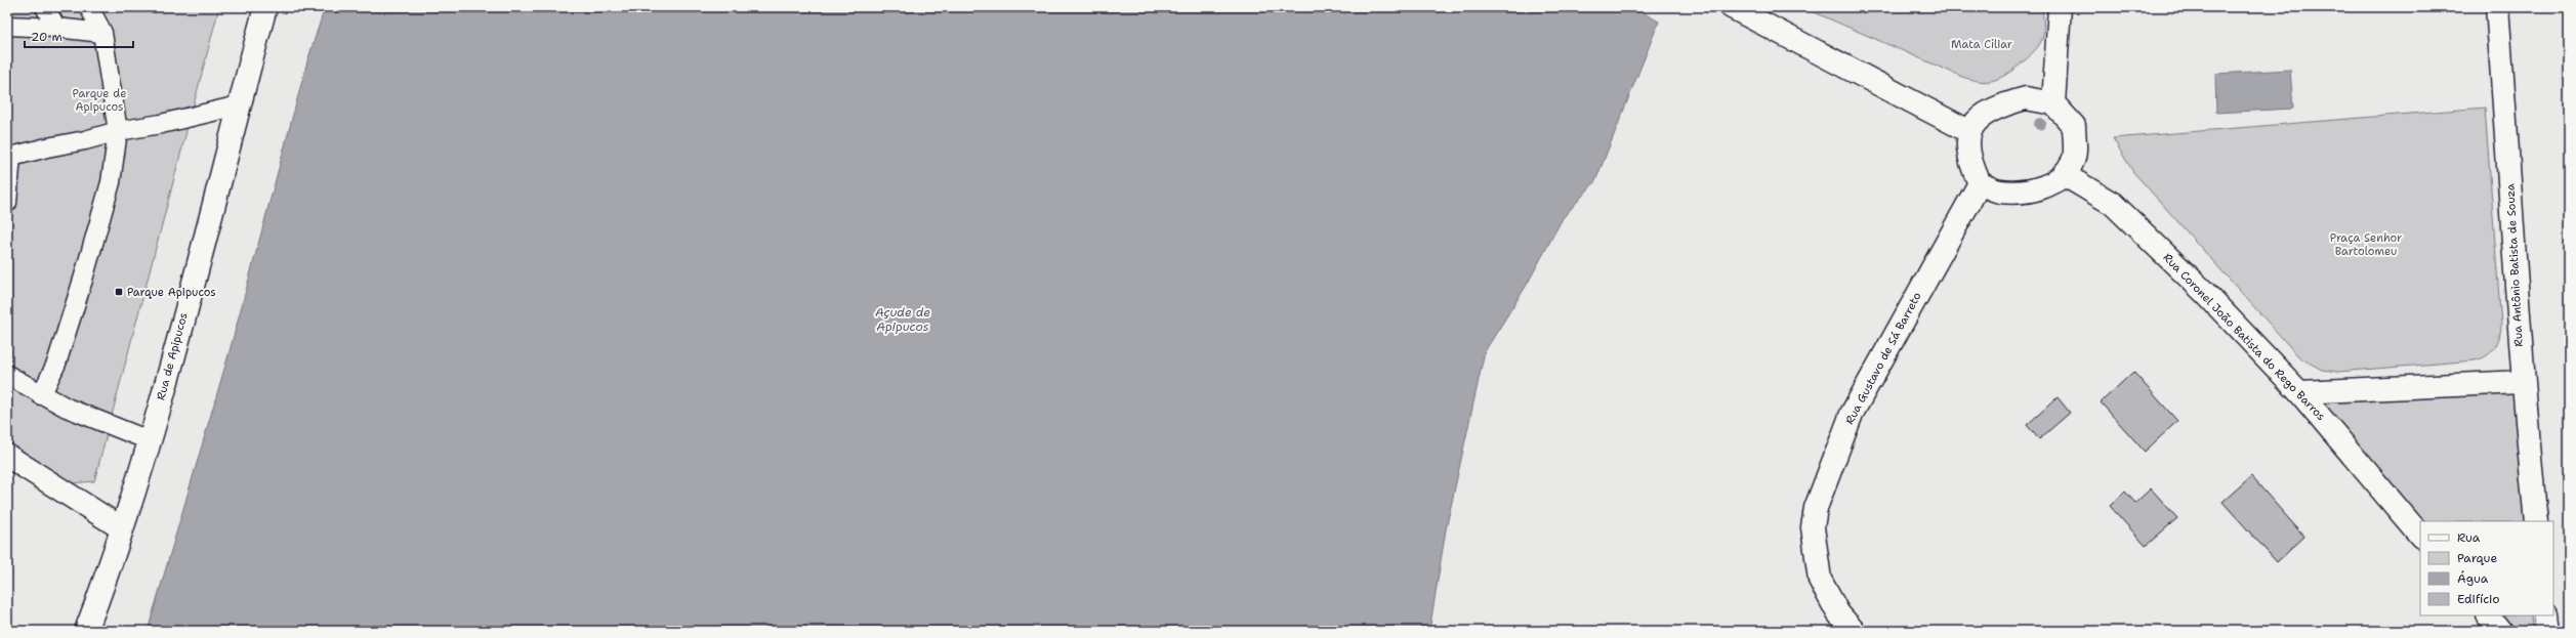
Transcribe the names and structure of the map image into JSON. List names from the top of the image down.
{
  "streets": {
    "street": [
      "Rua Antônio Batista de Souza",
      "Rua Coronel João Batista do Rego Barros",
      "Rua de Apipucos",
      "Rua Gustavo de Sá Barreto"
    ]
  },
  "crossings": [
    ["Rua Coronel João Batista do Rego Barros", "Rua Gustavo de Sá Barreto"]
  ],
  "water": ["Açude de Apipucos"],
  "parks": ["Mata Ciliar", "Parque de Apipucos", "Praça Senhor Bartolomeu"],
  "places": {
    "transit": ["Parque Apipucos"]
  },
  "legend": [
    "Rua",
    "Parque",
    "Água",
    "Edifício"
  ],
  "scale_bar": "20 m"
}
